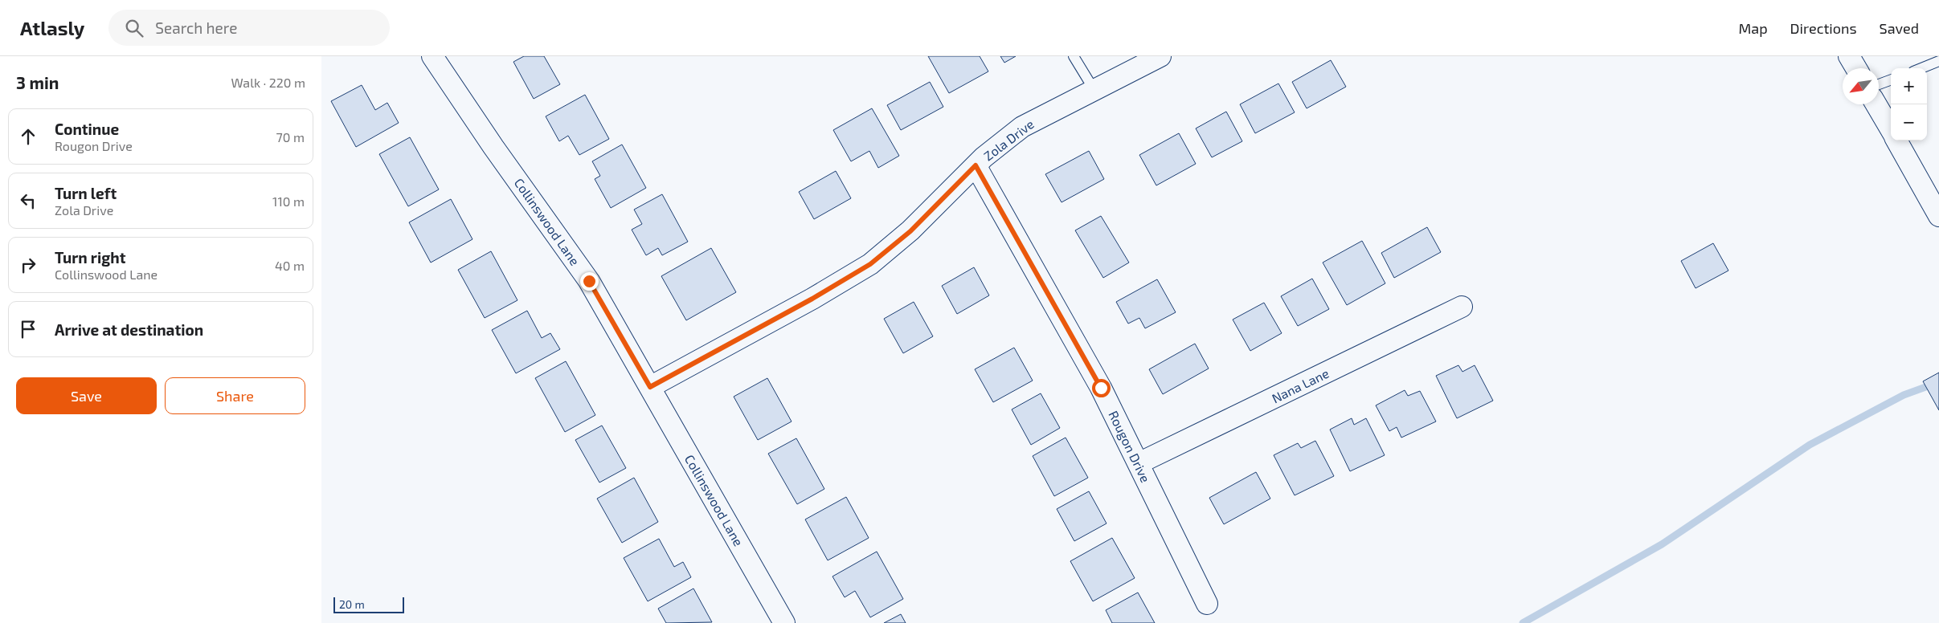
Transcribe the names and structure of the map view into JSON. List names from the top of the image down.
{
  "streets": {
    "street": [
      "Zola Drive",
      "Collinswood Lane",
      "Nana Lane",
      "Rougon Drive"
    ]
  },
  "crossings": [
    ["Zola Drive", "Collinswood Lane"],
    ["Zola Drive", "Rougon Drive"],
    ["Nana Lane", "Rougon Drive"]
  ],
  "scale_bar": "20 m",
  "north": "bottom left",
  "page": {
    "header": "Atlasly",
    "search": "Search here",
    "nav": ["Map", "Directions", "Saved"],
    "heading": ["3 min", "Walk · 220 m"],
    "map_buttons": ["+", "−"],
    "list": [
      ["Continue", "Rougon Drive", "70 m"],
      ["Turn left", "Zola Drive", "110 m"],
      ["Turn right", "Collinswood Lane", "40 m"],
      "Arrive at destination"
    ],
    "buttons": ["Save", "Share"],
    "scale": "20 m"
  }
}
